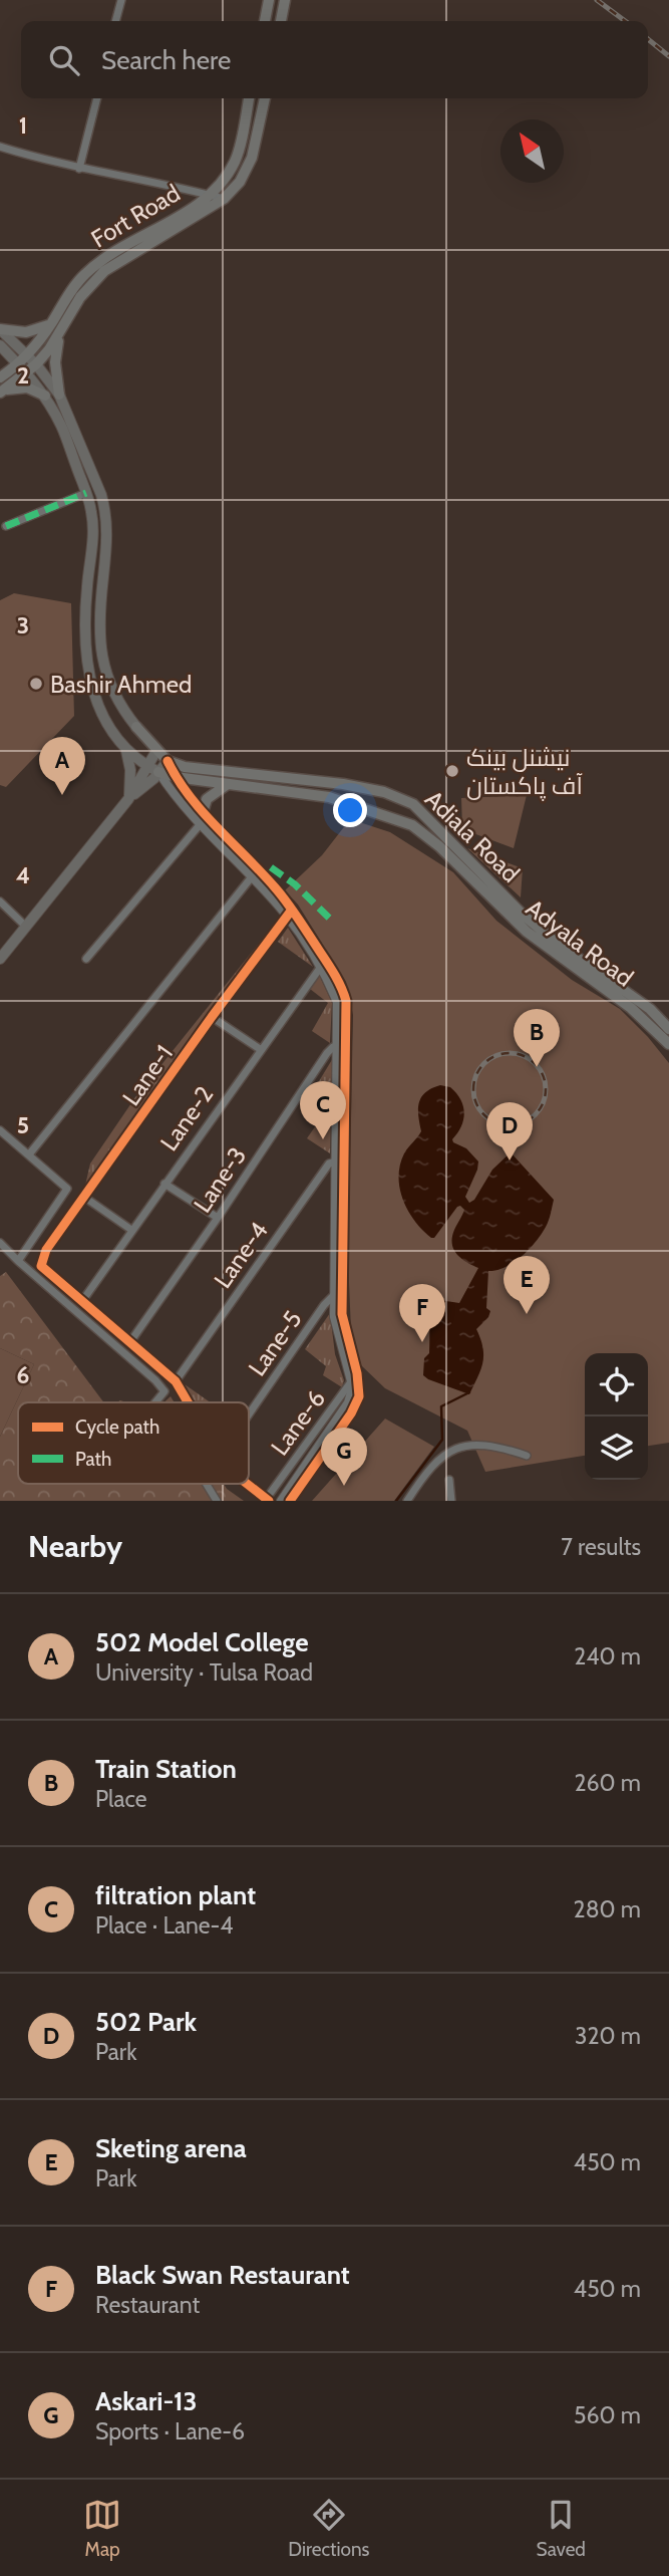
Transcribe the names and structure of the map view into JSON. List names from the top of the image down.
{
  "streets": {
    "main road": ["Fort Road", "Adiala Road", "Adyala Road"],
    "street": [
      "Lane-1",
      "Lane-2",
      "Lane-3",
      "Lane-4",
      "Lane-5",
      "Lane-6"
    ]
  },
  "crossings": [
    ["Adiala Road", "Adyala Road"],
    ["Lane-1", "Lane-2"]
  ],
  "places": ["Bashir Ahmed", "نیشنل بینک آف پاکستان"],
  "legend": ["Cycle path", "Path"],
  "north": "top left",
  "page": {
    "search": "Search here",
    "pins": [
      "A",
      "B",
      "C",
      "D",
      "E",
      "F",
      "G"
    ],
    "heading": ["Nearby", "7 results"],
    "list": [
      {
        "mark": "A",
        "name": "502 Model College",
        "note": "University · Tulsa Road",
        "value": "240 m"
      },
      {
        "mark": "B",
        "name": "Train Station",
        "note": "Place",
        "value": "260 m"
      },
      {
        "mark": "C",
        "name": "filtration plant",
        "note": "Place · Lane-4",
        "value": "280 m"
      },
      {
        "mark": "D",
        "name": "502 Park",
        "note": "Park",
        "value": "320 m"
      },
      {
        "mark": "E",
        "name": "Sketing arena",
        "note": "Park",
        "value": "450 m"
      },
      {
        "mark": "F",
        "name": "Black Swan Restaurant",
        "note": "Restaurant",
        "value": "450 m"
      },
      {
        "mark": "G",
        "name": "Askari-13",
        "note": "Sports · Lane-6",
        "value": "560 m"
      }
    ],
    "nav": ["Map", "Directions", "Saved"]
  },
  "grid": {
    "rows": [
      "1",
      "2",
      "3",
      "4",
      "5",
      "6"
    ]
  }
}
